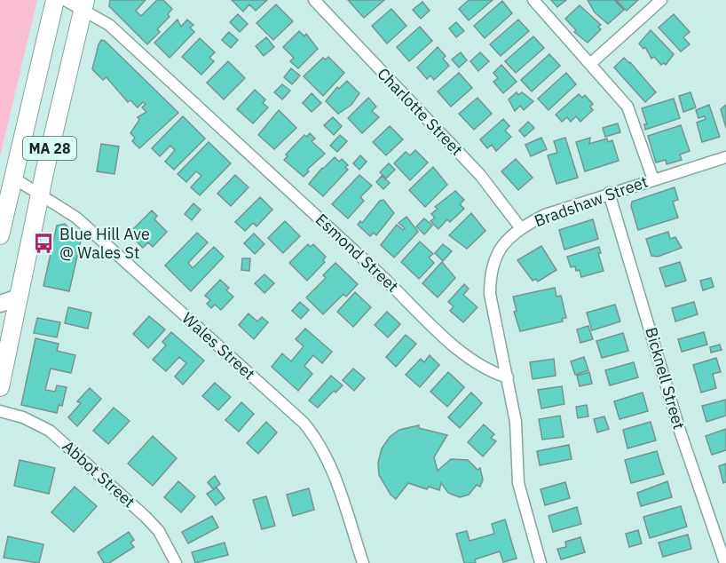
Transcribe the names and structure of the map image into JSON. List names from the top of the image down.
{
  "streets": {
    "main road": ["MA 28"],
    "street": [
      "Charlotte Street",
      "Bradshaw Street",
      "Esmond Street",
      "Wales Street",
      "Bicknell Street",
      "Abbot Street"
    ]
  },
  "crossings": [
    ["Charlotte Street", "Bradshaw Street"],
    ["MA 28", "Esmond Street"],
    ["MA 28", "Wales Street"],
    ["Bradshaw Street", "Esmond Street"],
    ["Bradshaw Street", "Bicknell Street"]
  ],
  "places": {
    "bus stop": ["Blue Hill Ave @ Wales St"]
  }
}
